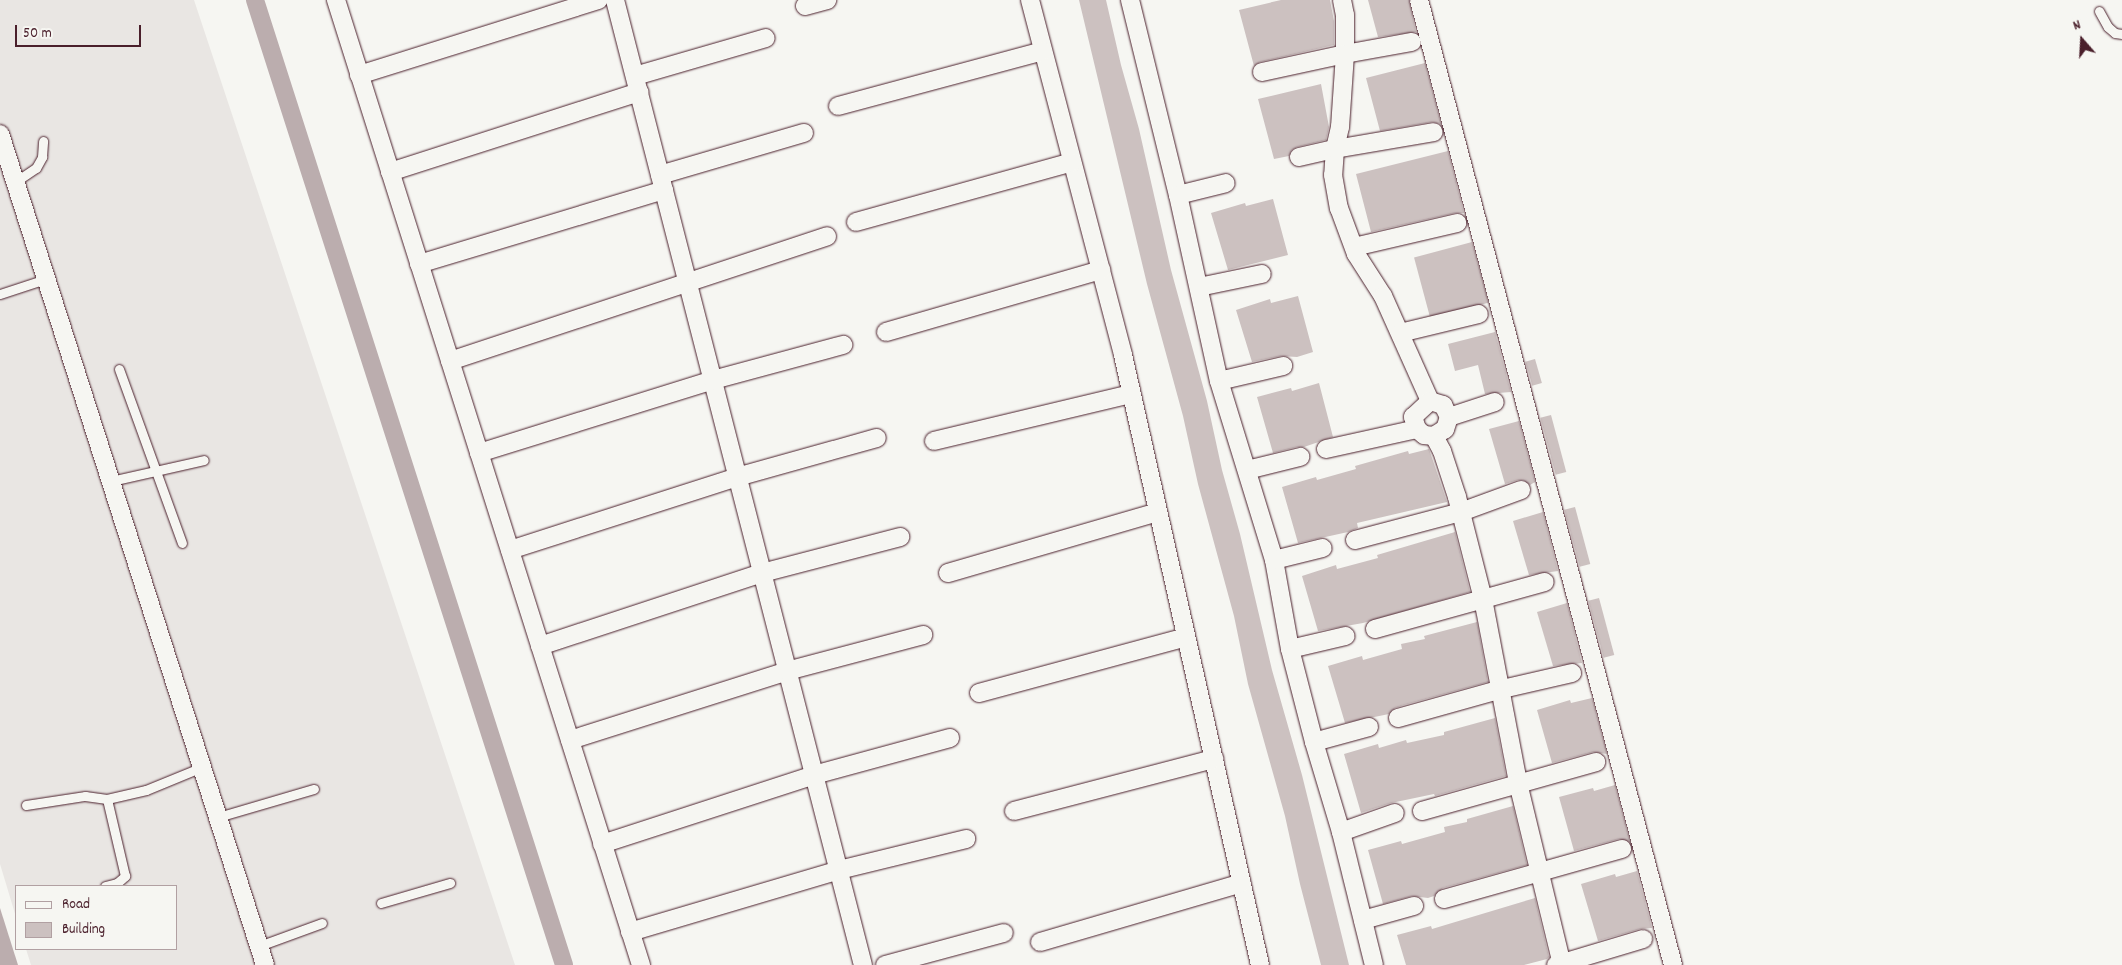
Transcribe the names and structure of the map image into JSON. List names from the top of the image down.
{
  "legend": ["Road", "Building"],
  "scale_bar": "50 m",
  "north": "top"
}
